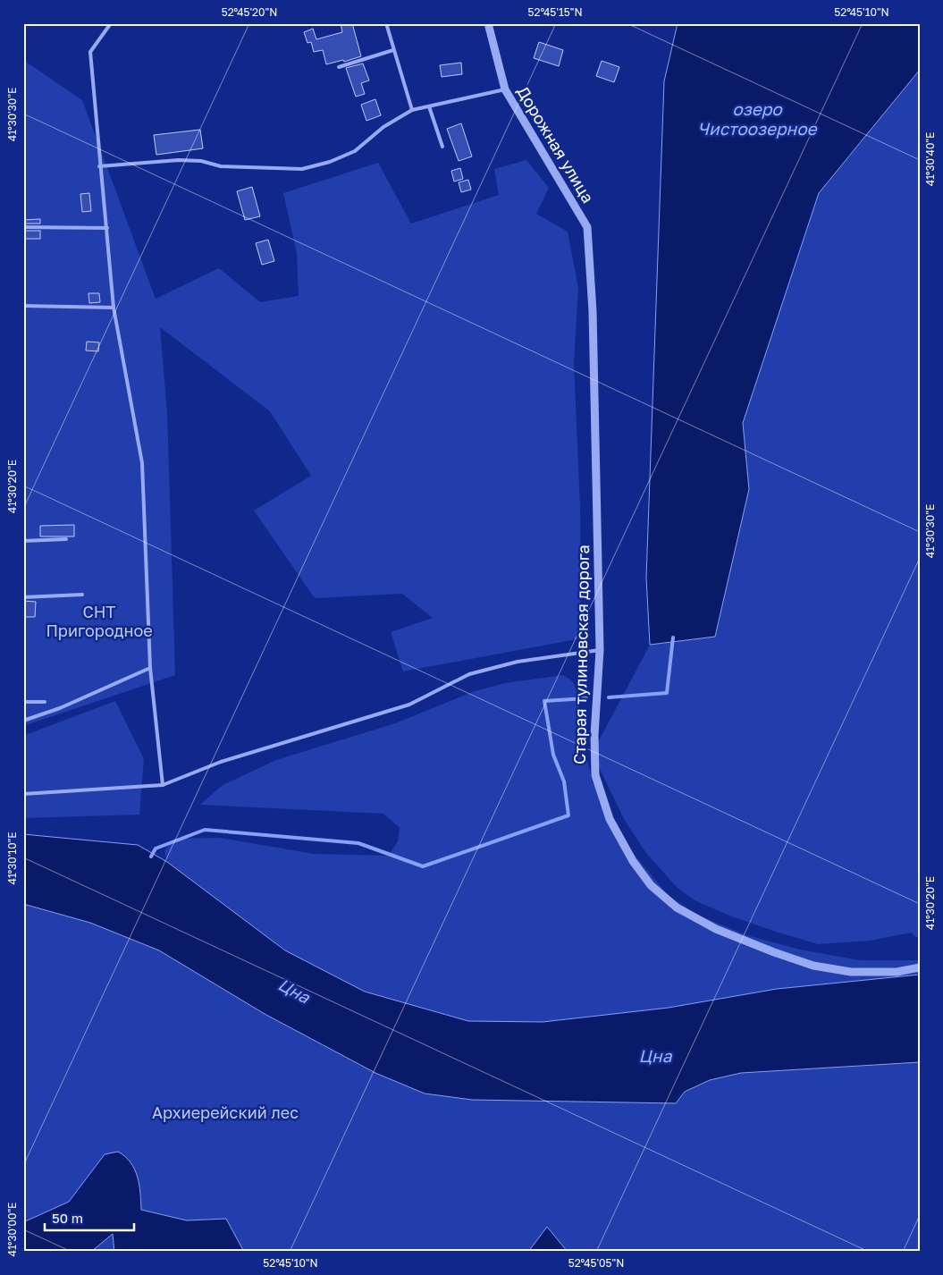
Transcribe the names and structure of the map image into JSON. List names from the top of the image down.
{
  "streets": {
    "street": ["Дорожная улица", "Старая тулиновская дорога"]
  },
  "crossings": [
    ["Дорожная улица", "Старая тулиновская дорога"]
  ],
  "water": ["озеро Чистоозерное", "Цна"],
  "parks": ["СНТ Пригородное", "Архиерейский лес"],
  "scale_bar": "50 m",
  "coordinates": [
    "52°45'20\"N",
    "52°45'15\"N",
    "52°45'10\"N",
    "41°30'30\"E",
    "41°30'40\"E",
    "41°30'20\"E",
    "41°30'10\"E",
    "41°30'00\"E",
    "52°45'05\"N"
  ]
}
